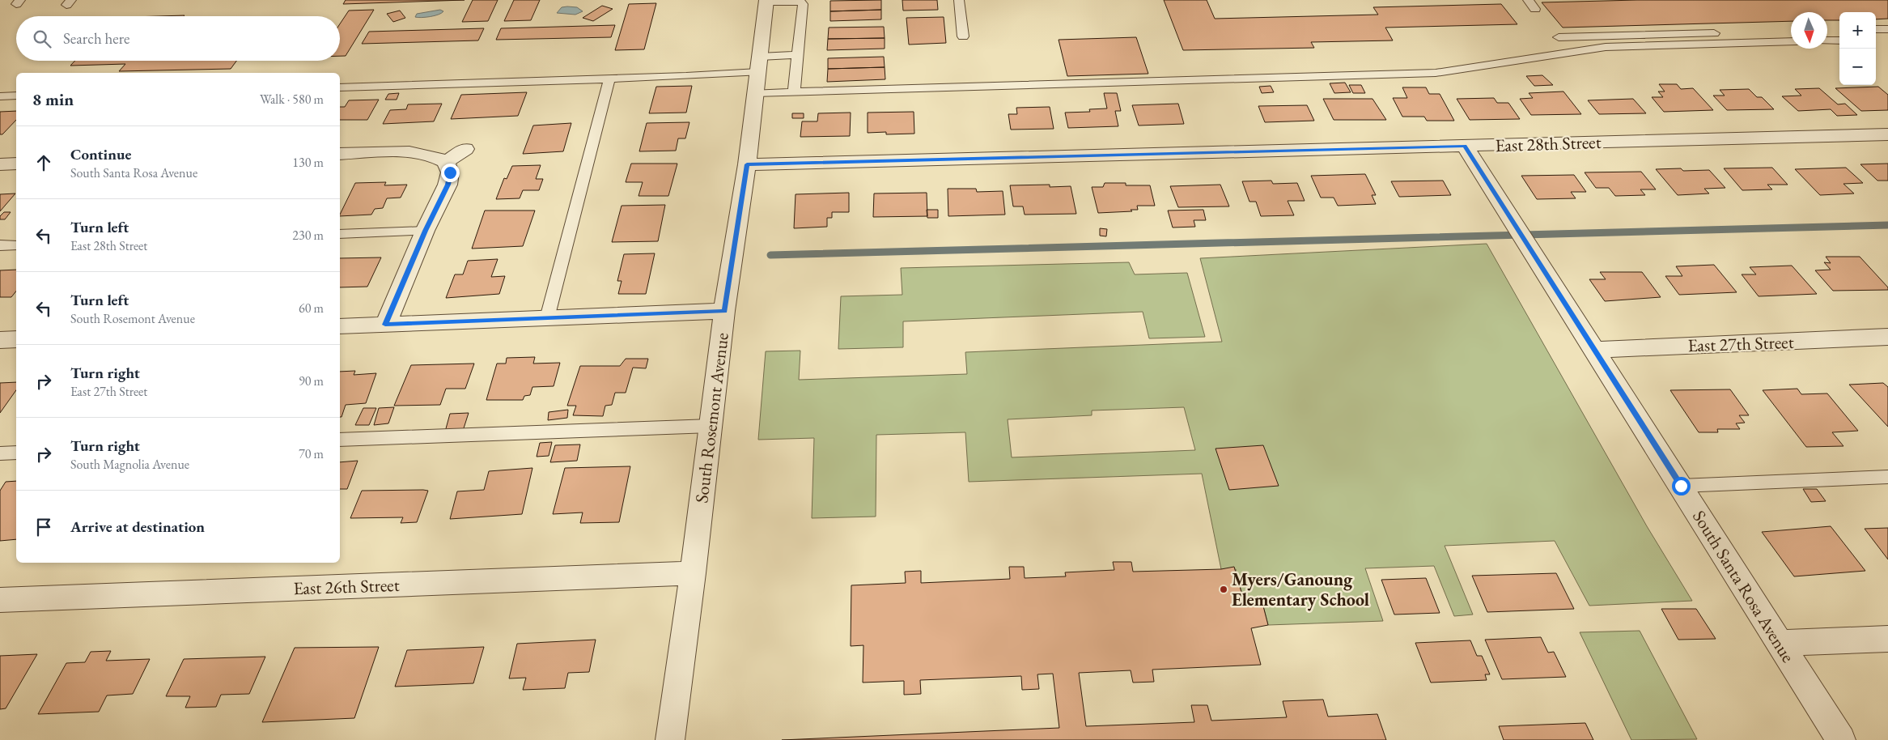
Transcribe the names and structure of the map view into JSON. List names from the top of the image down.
{
  "streets": {
    "street": [
      "East 28th Street",
      "East 27th Street",
      "South Rosemont Avenue",
      "East 26th Street",
      "South Santa Rosa Avenue"
    ]
  },
  "crossings": [
    ["East 28th Street", "South Rosemont Avenue"],
    ["East 28th Street", "South Santa Rosa Avenue"],
    ["East 27th Street", "South Santa Rosa Avenue"],
    ["South Rosemont Avenue", "East 26th Street"]
  ],
  "places": ["Myers/Ganoung Elementary School"],
  "north": "bottom",
  "page": {
    "map_buttons": ["+", "−"],
    "search": "Search here",
    "heading": ["8 min", "Walk · 580 m"],
    "list": [
      ["Continue", "South Santa Rosa Avenue", "130 m"],
      ["Turn left", "East 28th Street", "230 m"],
      ["Turn left", "South Rosemont Avenue", "60 m"],
      ["Turn right", "East 27th Street", "90 m"],
      ["Turn right", "South Magnolia Avenue", "70 m"],
      "Arrive at destination"
    ]
  }
}
